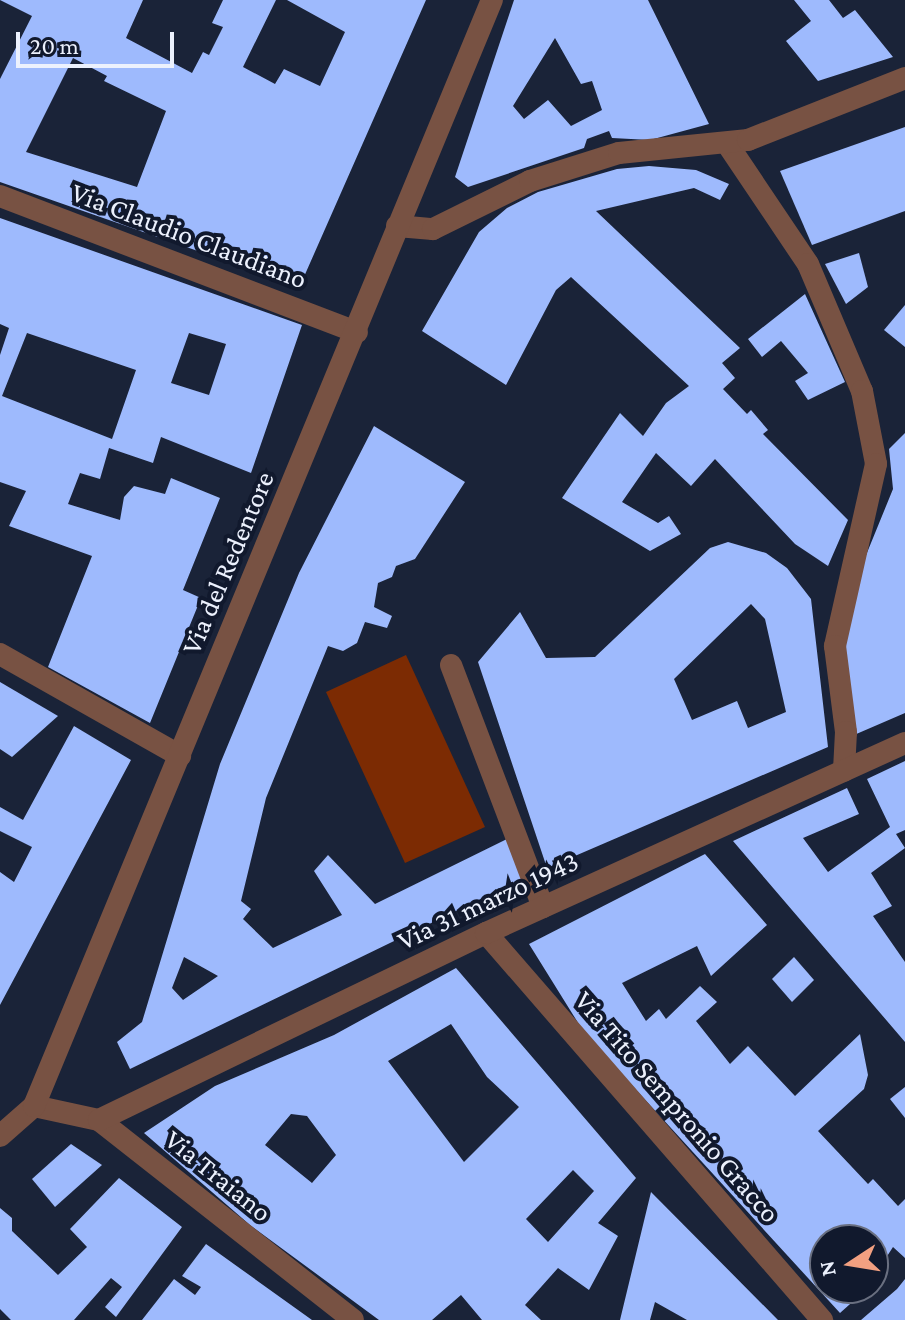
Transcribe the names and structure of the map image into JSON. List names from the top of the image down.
{
  "streets": {
    "street": [
      "Via Claudio Claudiano",
      "Via del Redentore",
      "Via 31 marzo 1943",
      "Via Tito Sempronio Gracco",
      "Via Traiano"
    ]
  },
  "crossings": [
    ["Via Claudio Claudiano", "Via del Redentore"],
    ["Via del Redentore", "Via Traiano"],
    ["Via 31 marzo 1943", "Via Tito Sempronio Gracco"],
    ["Via 31 marzo 1943", "Via Traiano"]
  ],
  "scale_bar": "20 m",
  "north": "left"
}
